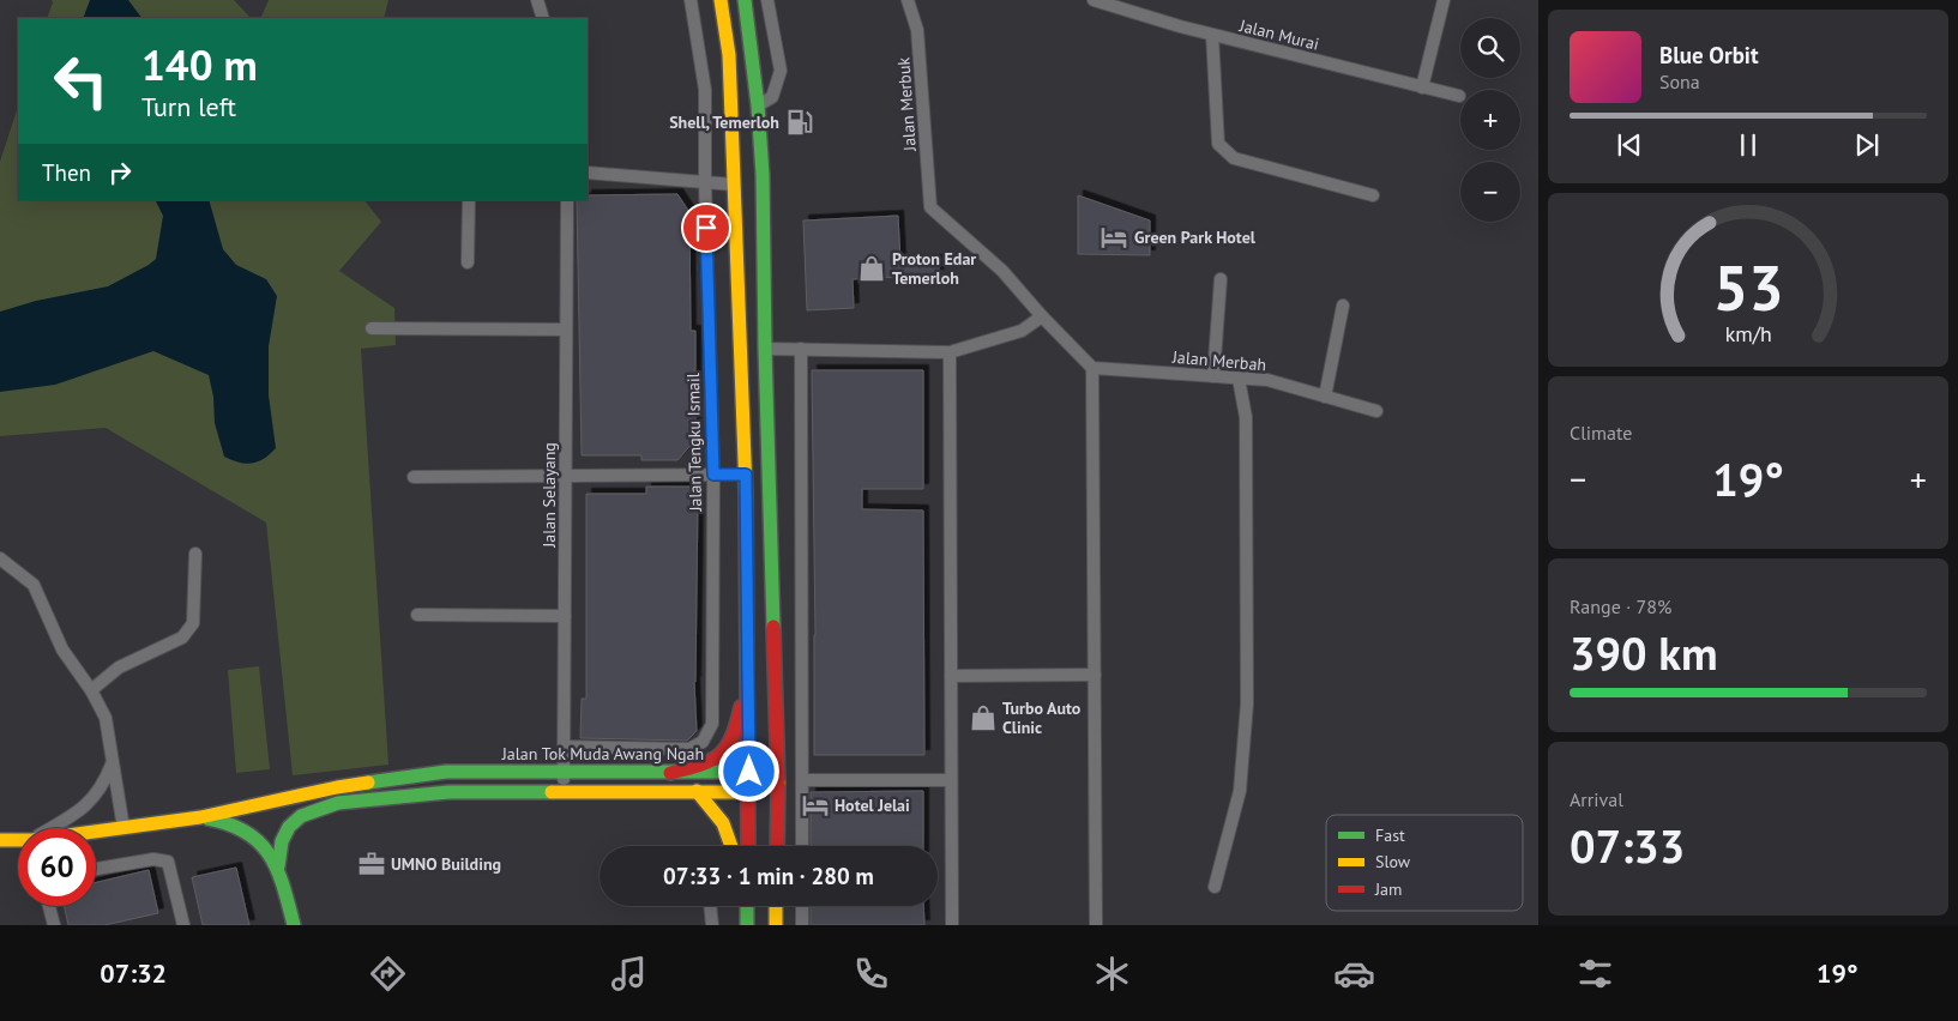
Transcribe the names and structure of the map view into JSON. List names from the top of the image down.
{
  "streets": {
    "main road": ["Jalan Tok Muda Awang Ngah"],
    "street": [
      "Jalan Murai",
      "Jalan Merbuk",
      "Jalan Merbah",
      "Jalan Tengku Ismail",
      "Jalan Selayang"
    ]
  },
  "crossings": [
    ["Jalan Tengku Ismail", "Jalan Selayang"],
    ["Jalan Selayang", "Jalan Tok Muda Awang Ngah"]
  ],
  "places": {
    "fuel station": ["Shell, Temerloh"],
    "hotel": ["Green Park Hotel", "Hotel Jelai"],
    "shop": ["Proton Edar Temerloh", "Turbo Auto Clinic"],
    "office": ["UMNO Building"]
  },
  "legend": ["Fast", "Slow", "Jam"],
  "page": {
    "map_buttons": ["+", "−"],
    "turn": ["140 m", "Turn left"],
    "song": ["Blue Orbit", "Sona"],
    "then": "Then",
    "tile": [
      "Climate",
      ["Range · 78%", "390 km"],
      ["Arrival", "07:33"]
    ],
    "heat": ["−", "19°", "+"],
    "limit": "60",
    "trip": "07:33 · 1 min · 280 m",
    "tabs": ["07:32", "19°"],
    "gauge": ["53", "km/h"]
  }
}
